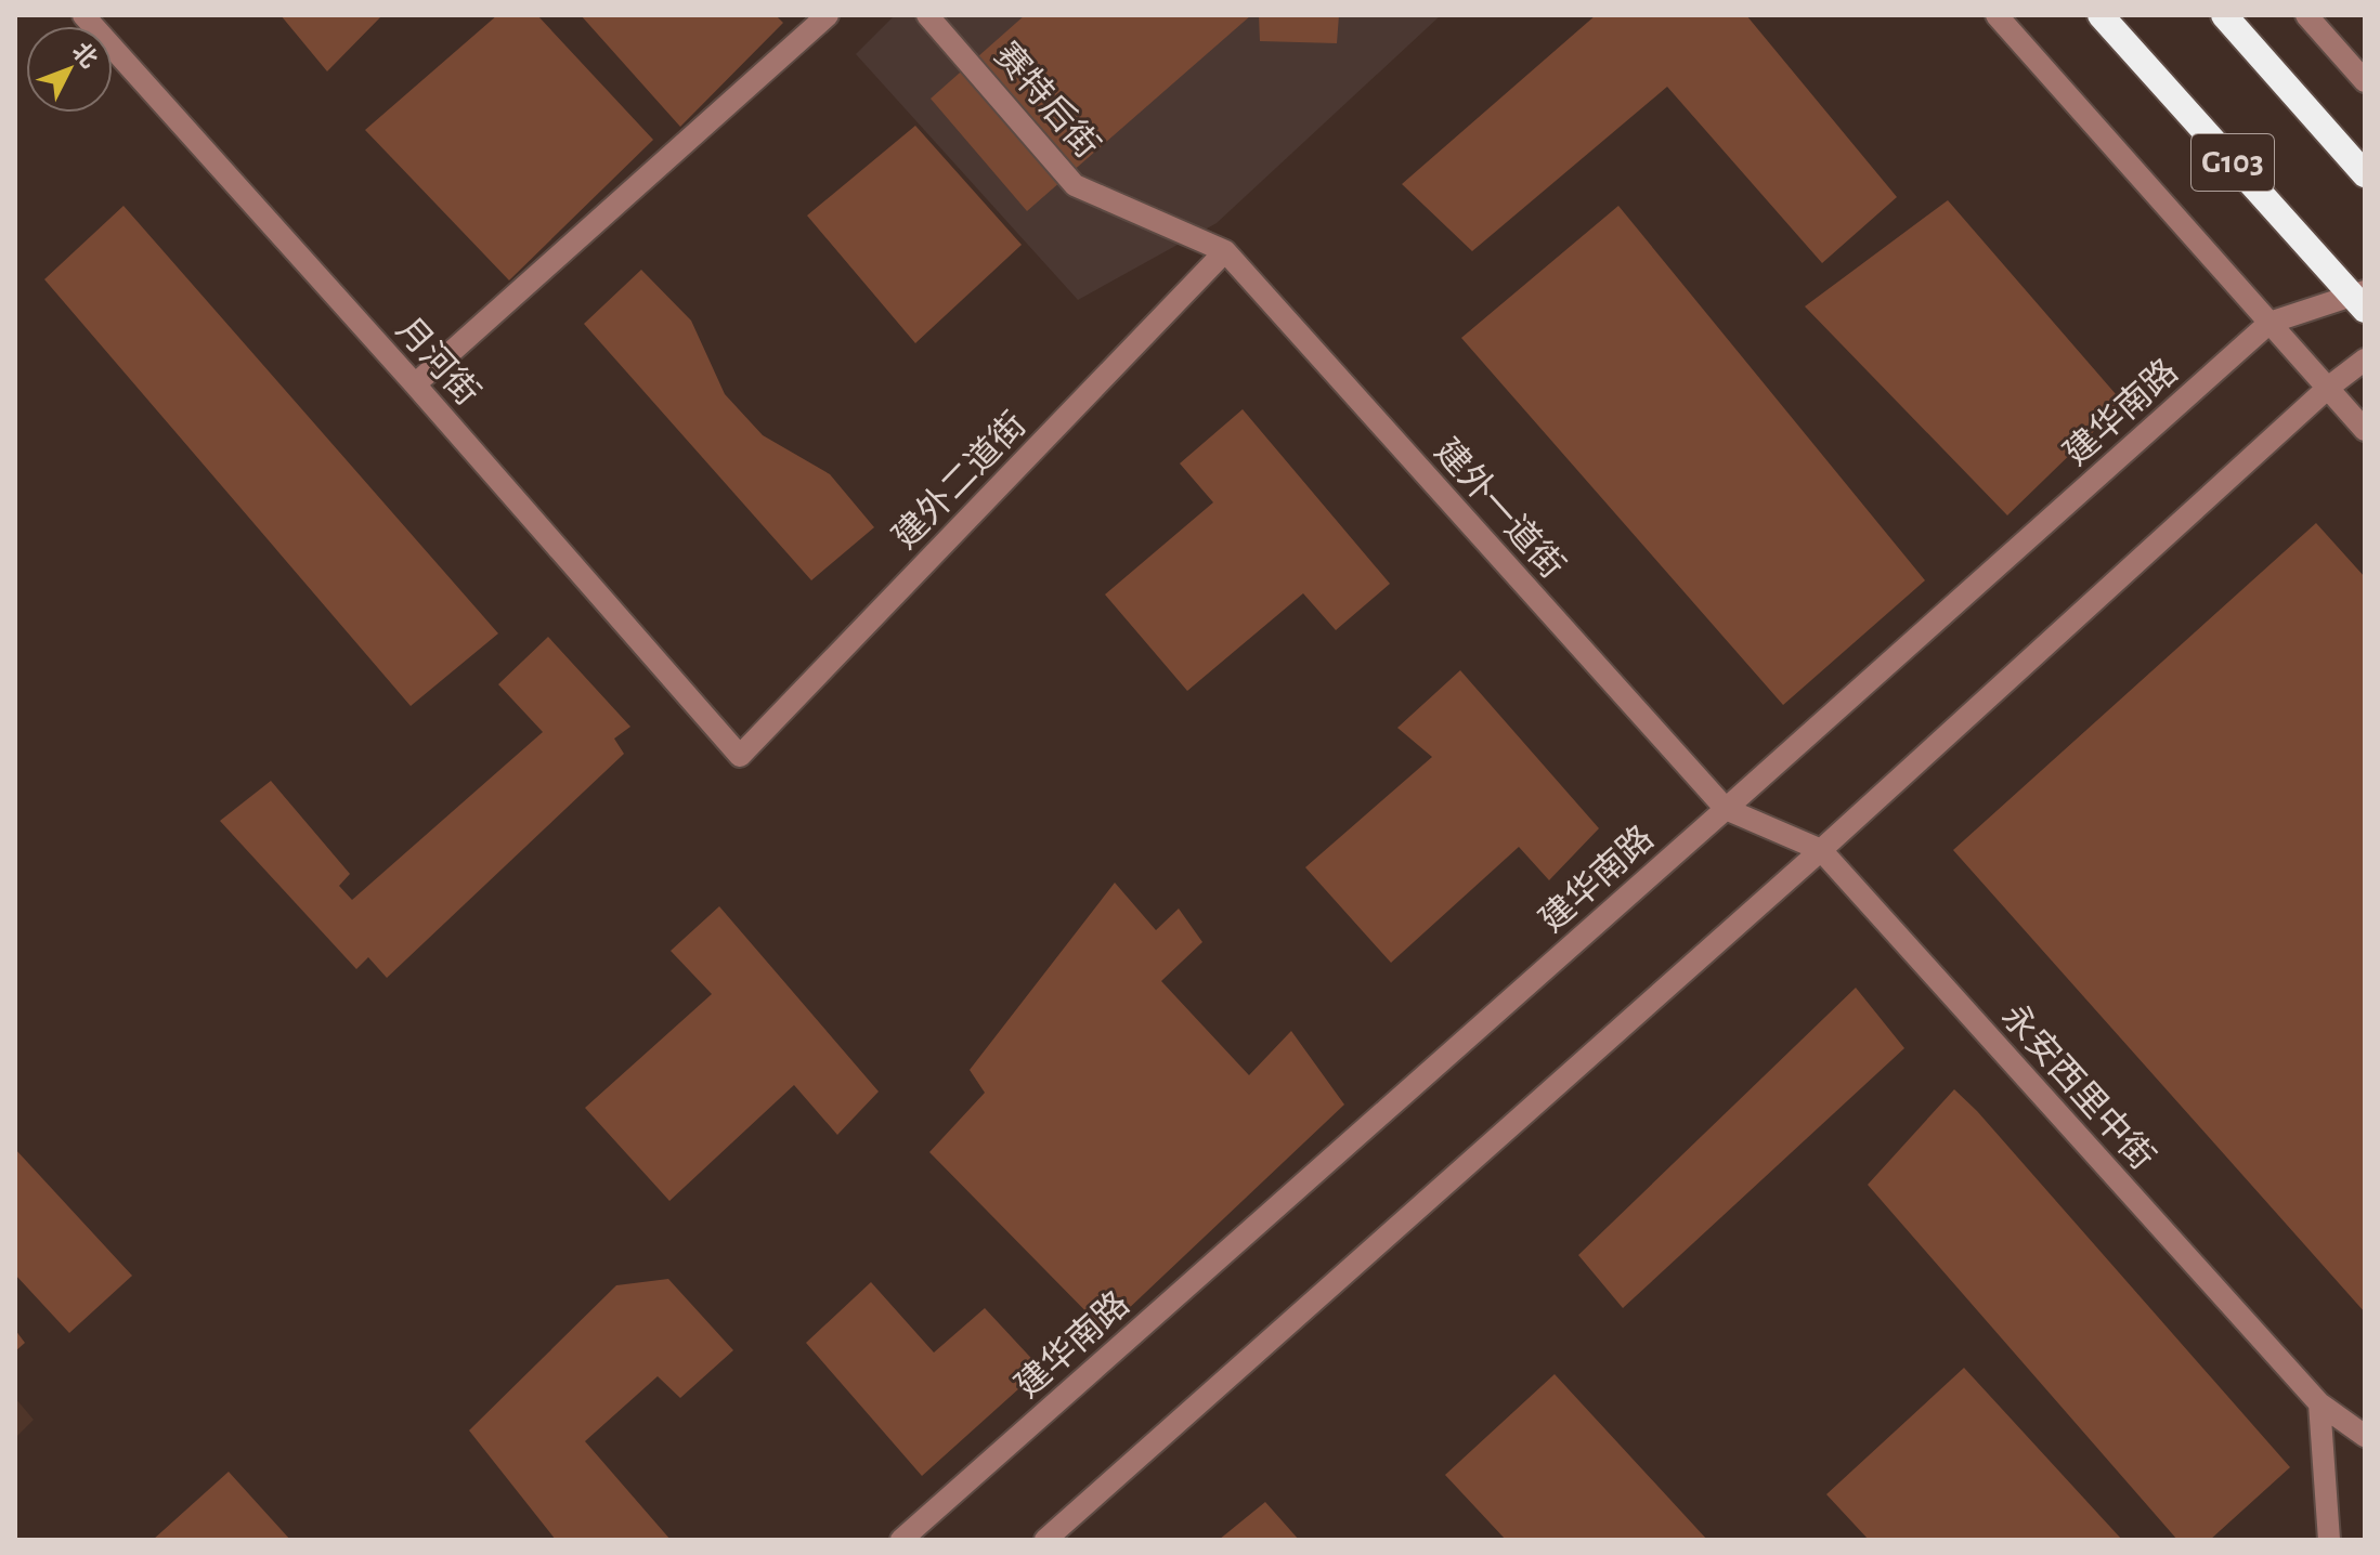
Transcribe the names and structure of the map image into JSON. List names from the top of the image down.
{
  "streets": {
    "highway": ["G103"],
    "street": [
      "赛特后街",
      "月河街",
      "建华南路",
      "建外二道街",
      "建外一道街",
      "永安西里中街"
    ]
  },
  "crossings": [
    ["赛特后街", "建外二道街"],
    ["赛特后街", "建外一道街"],
    ["G103", "建华南路"],
    ["月河街", "建外二道街"],
    ["建华南路", "建外一道街"],
    ["建华南路", "永安西里中街"],
    ["建外二道街", "建外一道街"],
    ["建外一道街", "永安西里中街"]
  ],
  "north": "top right"
}
